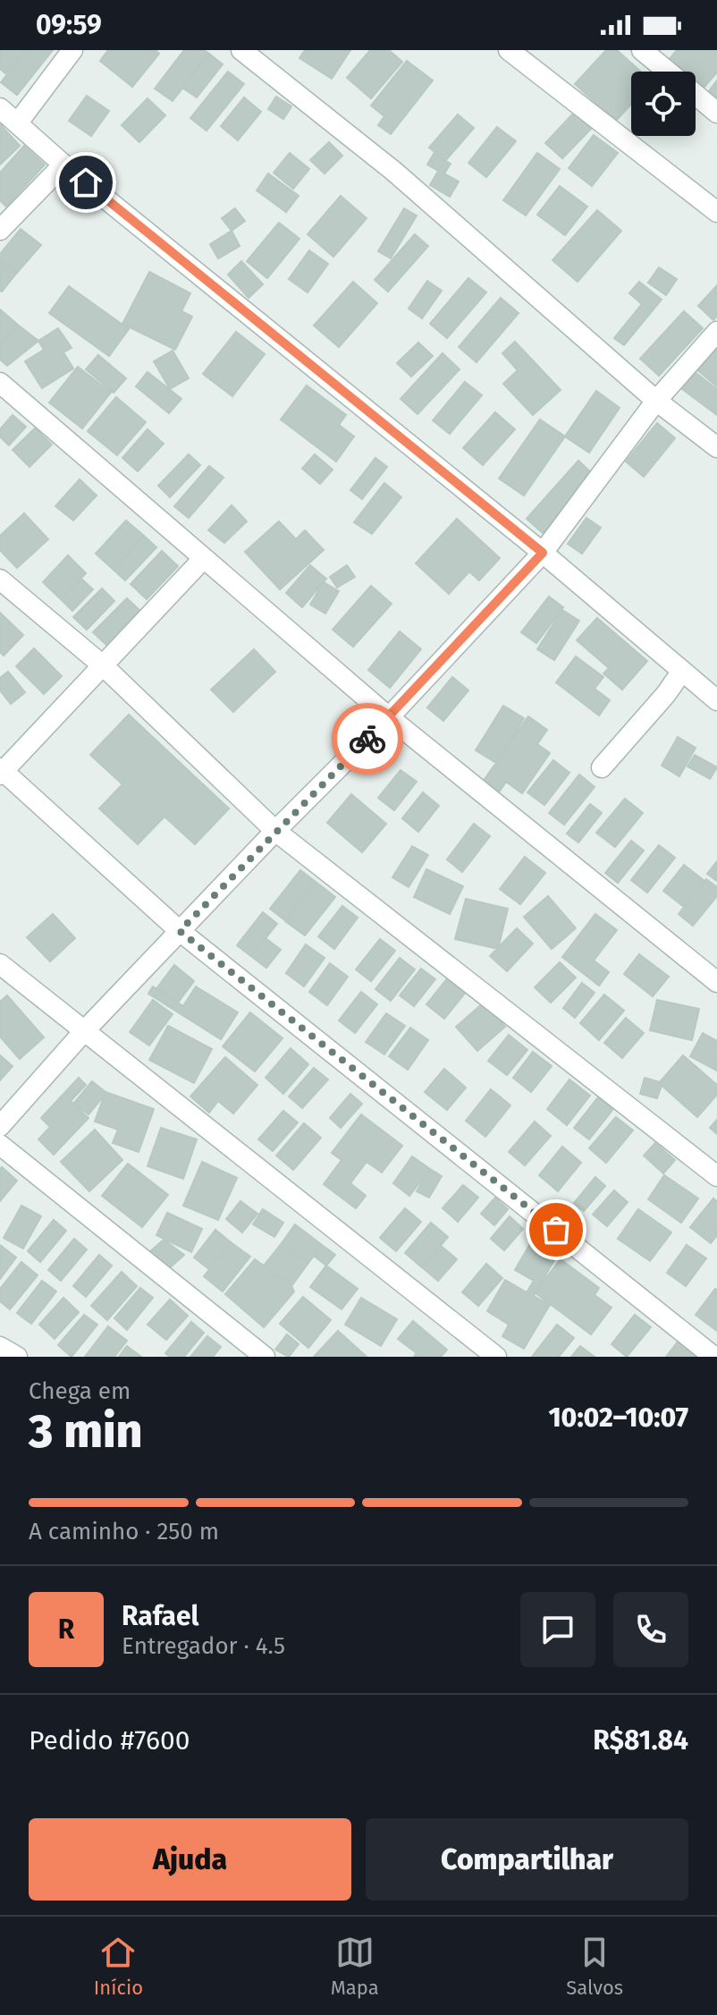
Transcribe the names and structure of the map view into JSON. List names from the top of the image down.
{
  "page": {
    "status": "09:59",
    "heading": ["3 min", "Chega em", "10:02–10:07"],
    "panel": [
      "Rafael",
      "Entregador · 4.5",
      "Pedido #7600",
      "R$81.84"
    ],
    "bar": "A caminho · 250 m",
    "round": "R",
    "buttons": ["Ajuda", "Compartilhar"],
    "tabs": ["Início", "Mapa", "Salvos"]
  }
}
